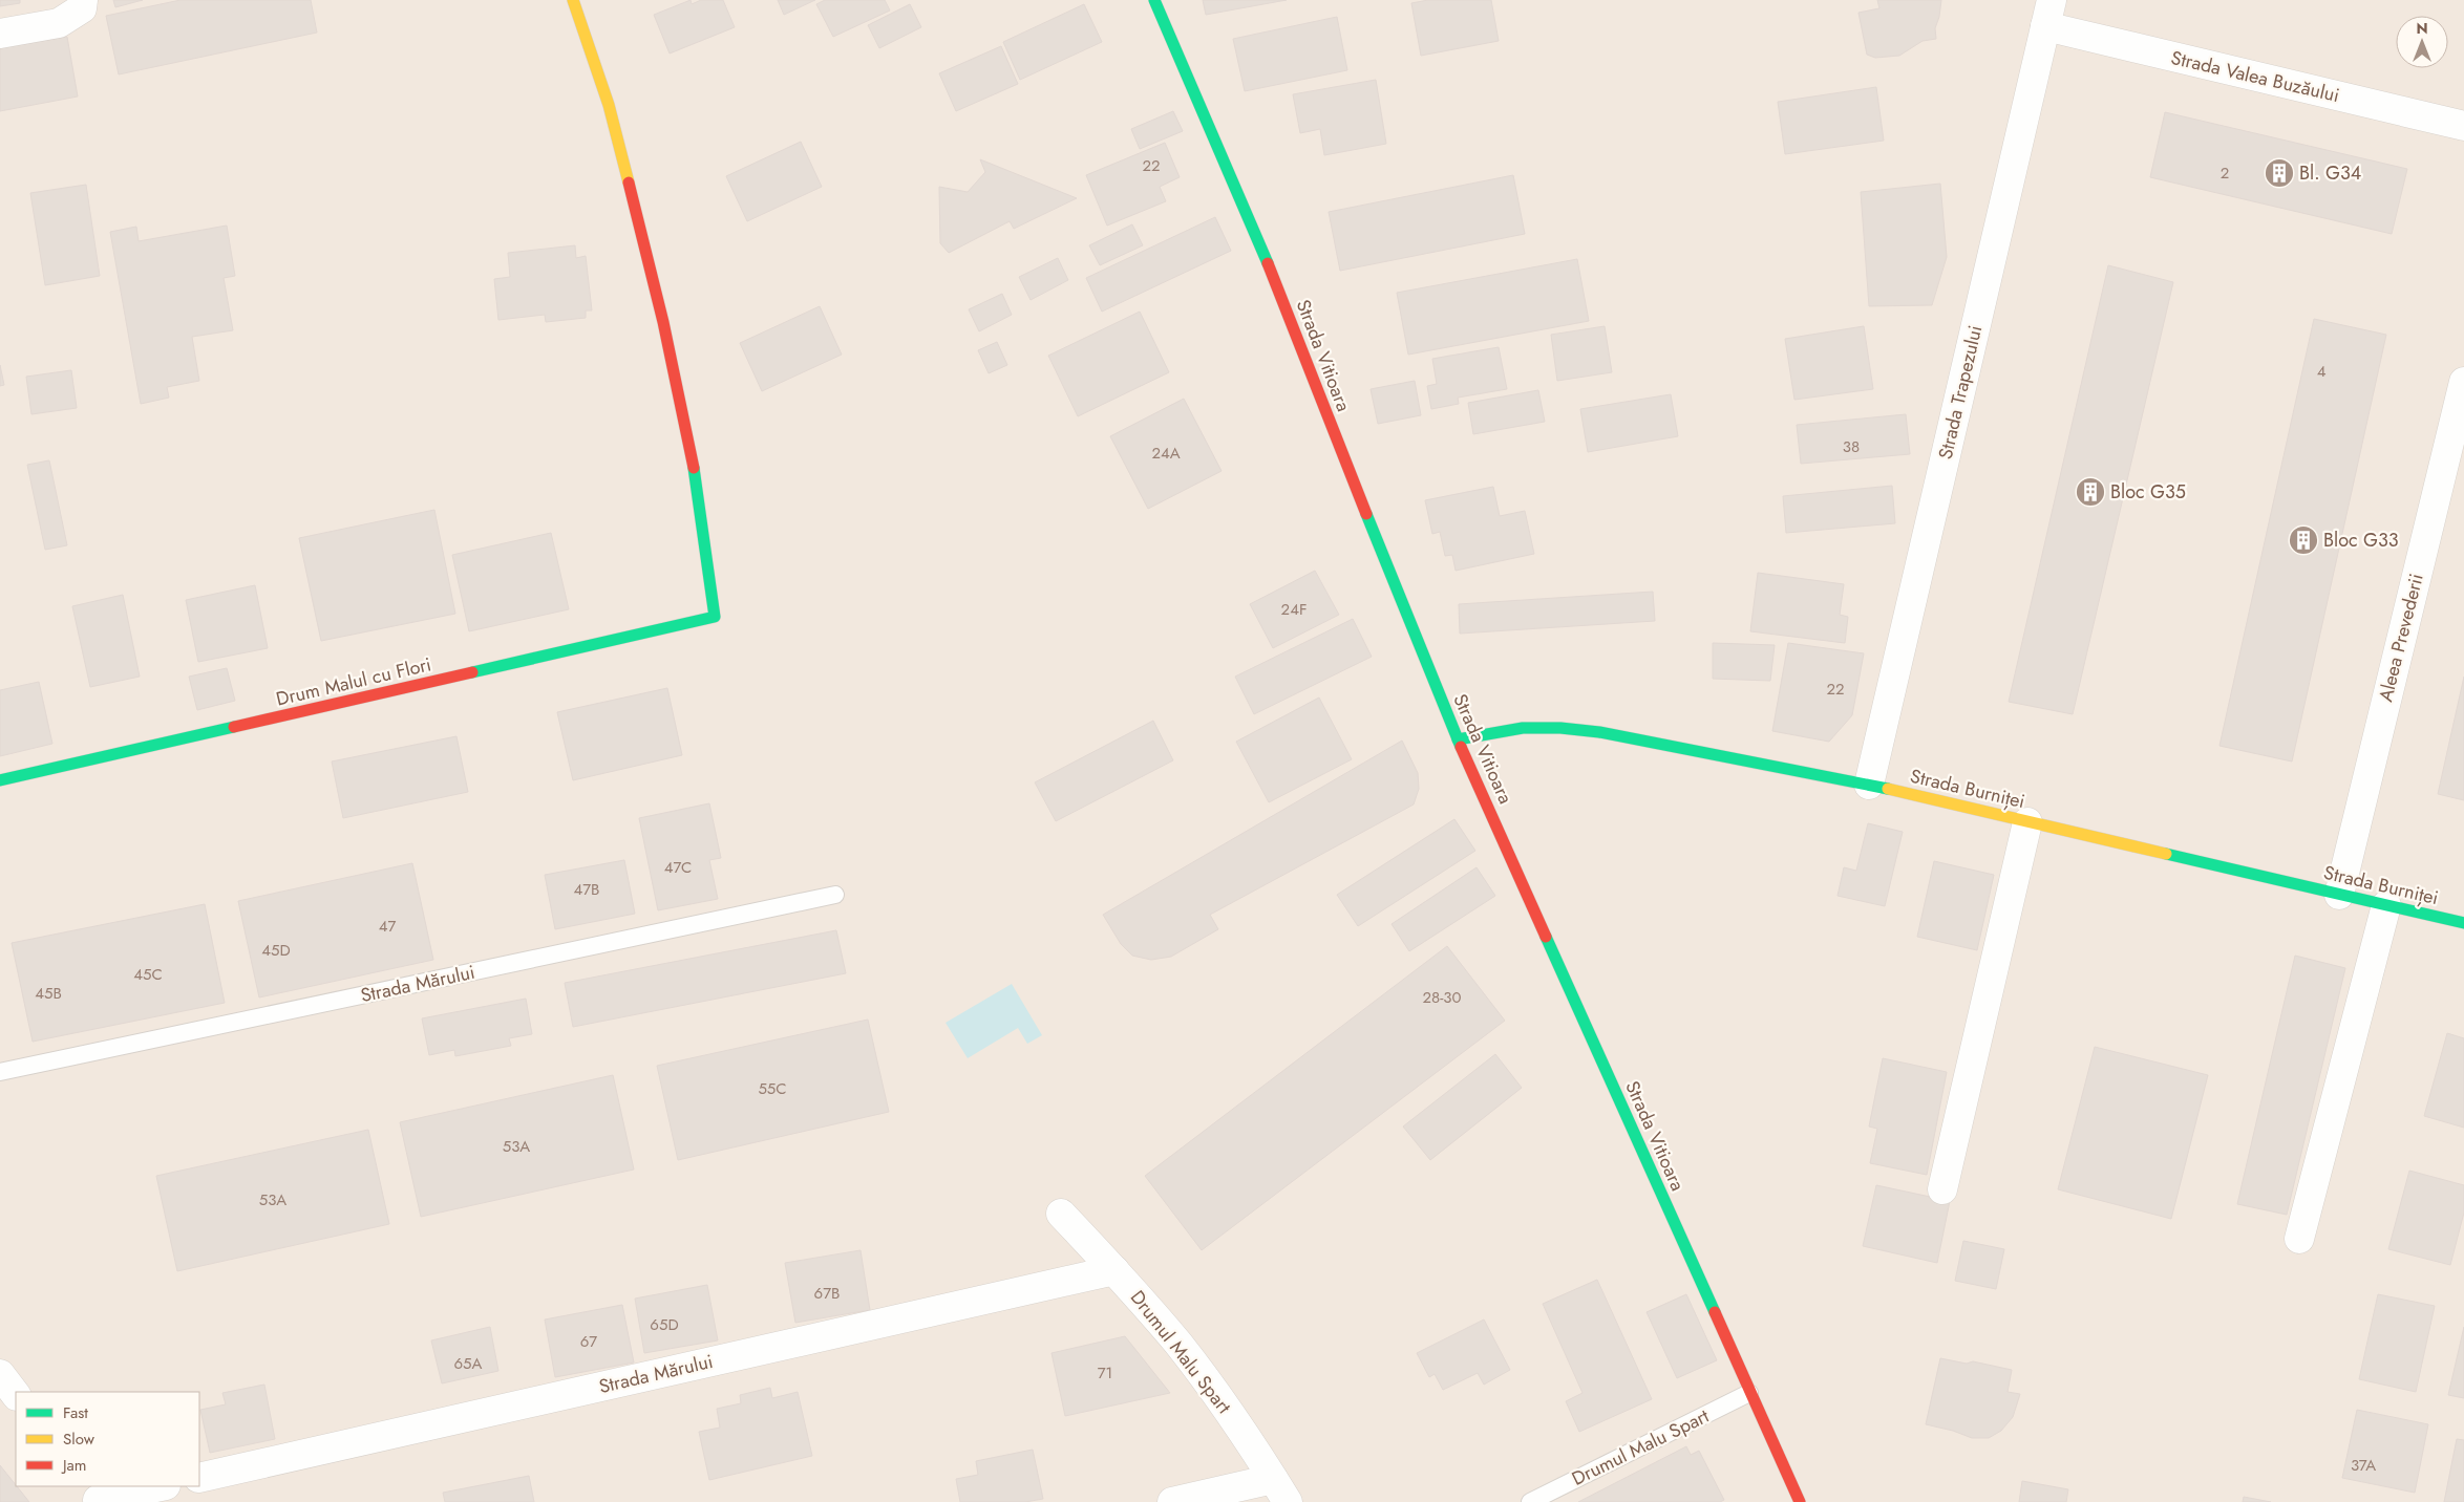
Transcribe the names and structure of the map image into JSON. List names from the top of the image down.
{
  "streets": {
    "street": [
      "Strada Valea Buzăului",
      "Strada Vitioara",
      "Strada Trapezului",
      "Aleea Prevederii",
      "Drum Malul cu Flori",
      "Strada Burniței",
      "Strada Mărului",
      "Drumul Malu Spart"
    ]
  },
  "crossings": [
    ["Strada Valea Buzăului", "Strada Trapezului"],
    ["Strada Vitioara", "Strada Burniței"],
    ["Strada Vitioara", "Drumul Malu Spart"],
    ["Strada Trapezului", "Strada Burniței"],
    ["Aleea Prevederii", "Strada Burniței"],
    ["Strada Mărului", "Drumul Malu Spart"]
  ],
  "places": {
    "building": ["Bl. G34", "Bloc G35", "Bloc G33"]
  },
  "house_numbers": [
    "22",
    "2",
    "4",
    "38",
    "24A",
    "24F",
    "22",
    "47C",
    "47B",
    "47",
    "45D",
    "45C",
    "45B",
    "28-30",
    "55C",
    "53A",
    "53A",
    "67B",
    "65D",
    "67",
    "65A",
    "71",
    "37A"
  ],
  "legend": ["Fast", "Slow", "Jam"],
  "north": "top"
}
